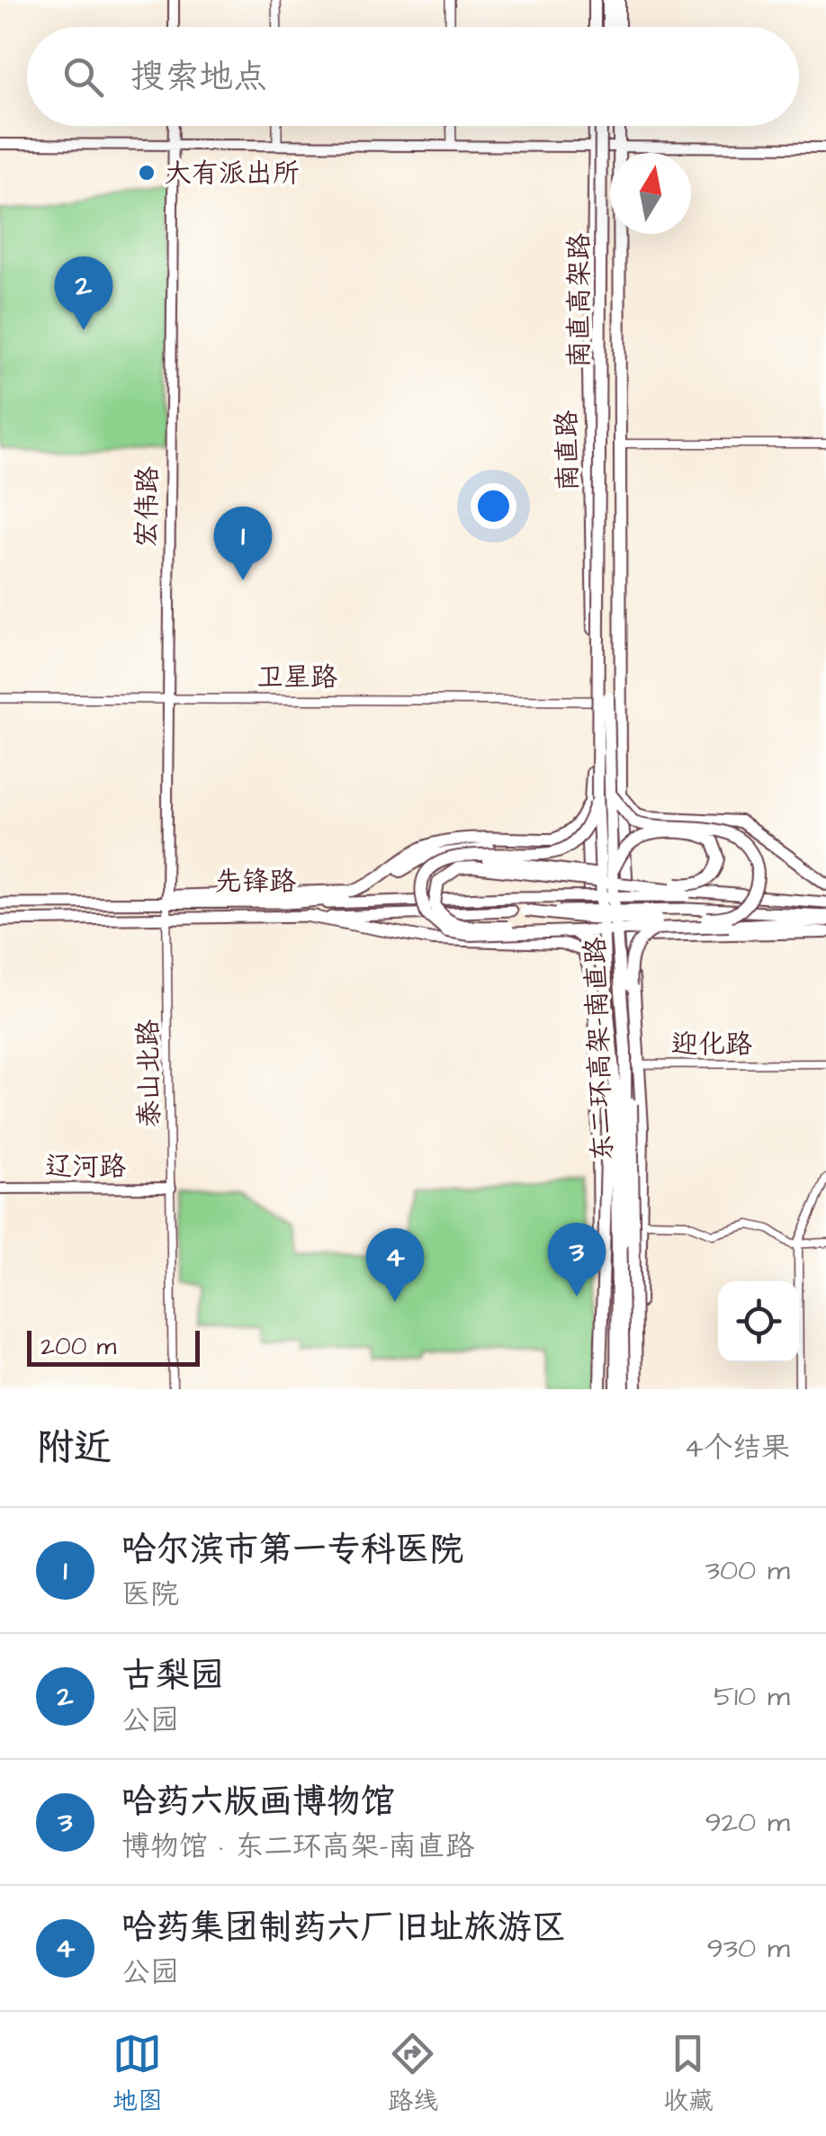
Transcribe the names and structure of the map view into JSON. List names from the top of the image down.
{
  "streets": {
    "highway": ["南直高架路", "南直路", "东二环高架-南直路"],
    "main road": ["宏伟路", "先锋路", "辽河路"],
    "street": ["卫星路", "迎化路", "泰山北路"]
  },
  "crossings": [
    ["南直高架路", "南直路"],
    ["南直高架路", "卫星路"],
    ["南直高架路", "东二环高架-南直路"],
    ["南直路", "卫星路"],
    ["南直路", "东二环高架-南直路"],
    ["宏伟路", "卫星路"],
    ["宏伟路", "先锋路"],
    ["宏伟路", "泰山北路"],
    ["卫星路", "东二环高架-南直路"],
    ["先锋路", "泰山北路"],
    ["迎化路", "东二环高架-南直路"],
    ["泰山北路", "辽河路"]
  ],
  "places": ["大有派出所"],
  "scale_bar": "200 m",
  "north": "top",
  "page": {
    "search": "搜索地点",
    "pins": [
      "2",
      "1",
      "3",
      "4"
    ],
    "scale": "200 m",
    "heading": ["附近", "4个结果"],
    "list": [
      {
        "mark": "1",
        "name": "哈尔滨市第一专科医院",
        "note": "医院",
        "value": "300 m"
      },
      {
        "mark": "2",
        "name": "古梨园",
        "note": "公园",
        "value": "510 m"
      },
      {
        "mark": "3",
        "name": "哈药六版画博物馆",
        "note": "博物馆 · 东二环高架-南直路",
        "value": "920 m"
      },
      {
        "mark": "4",
        "name": "哈药集团制药六厂旧址旅游区",
        "note": "公园",
        "value": "930 m"
      }
    ],
    "nav": ["地图", "路线", "收藏"]
  }
}
